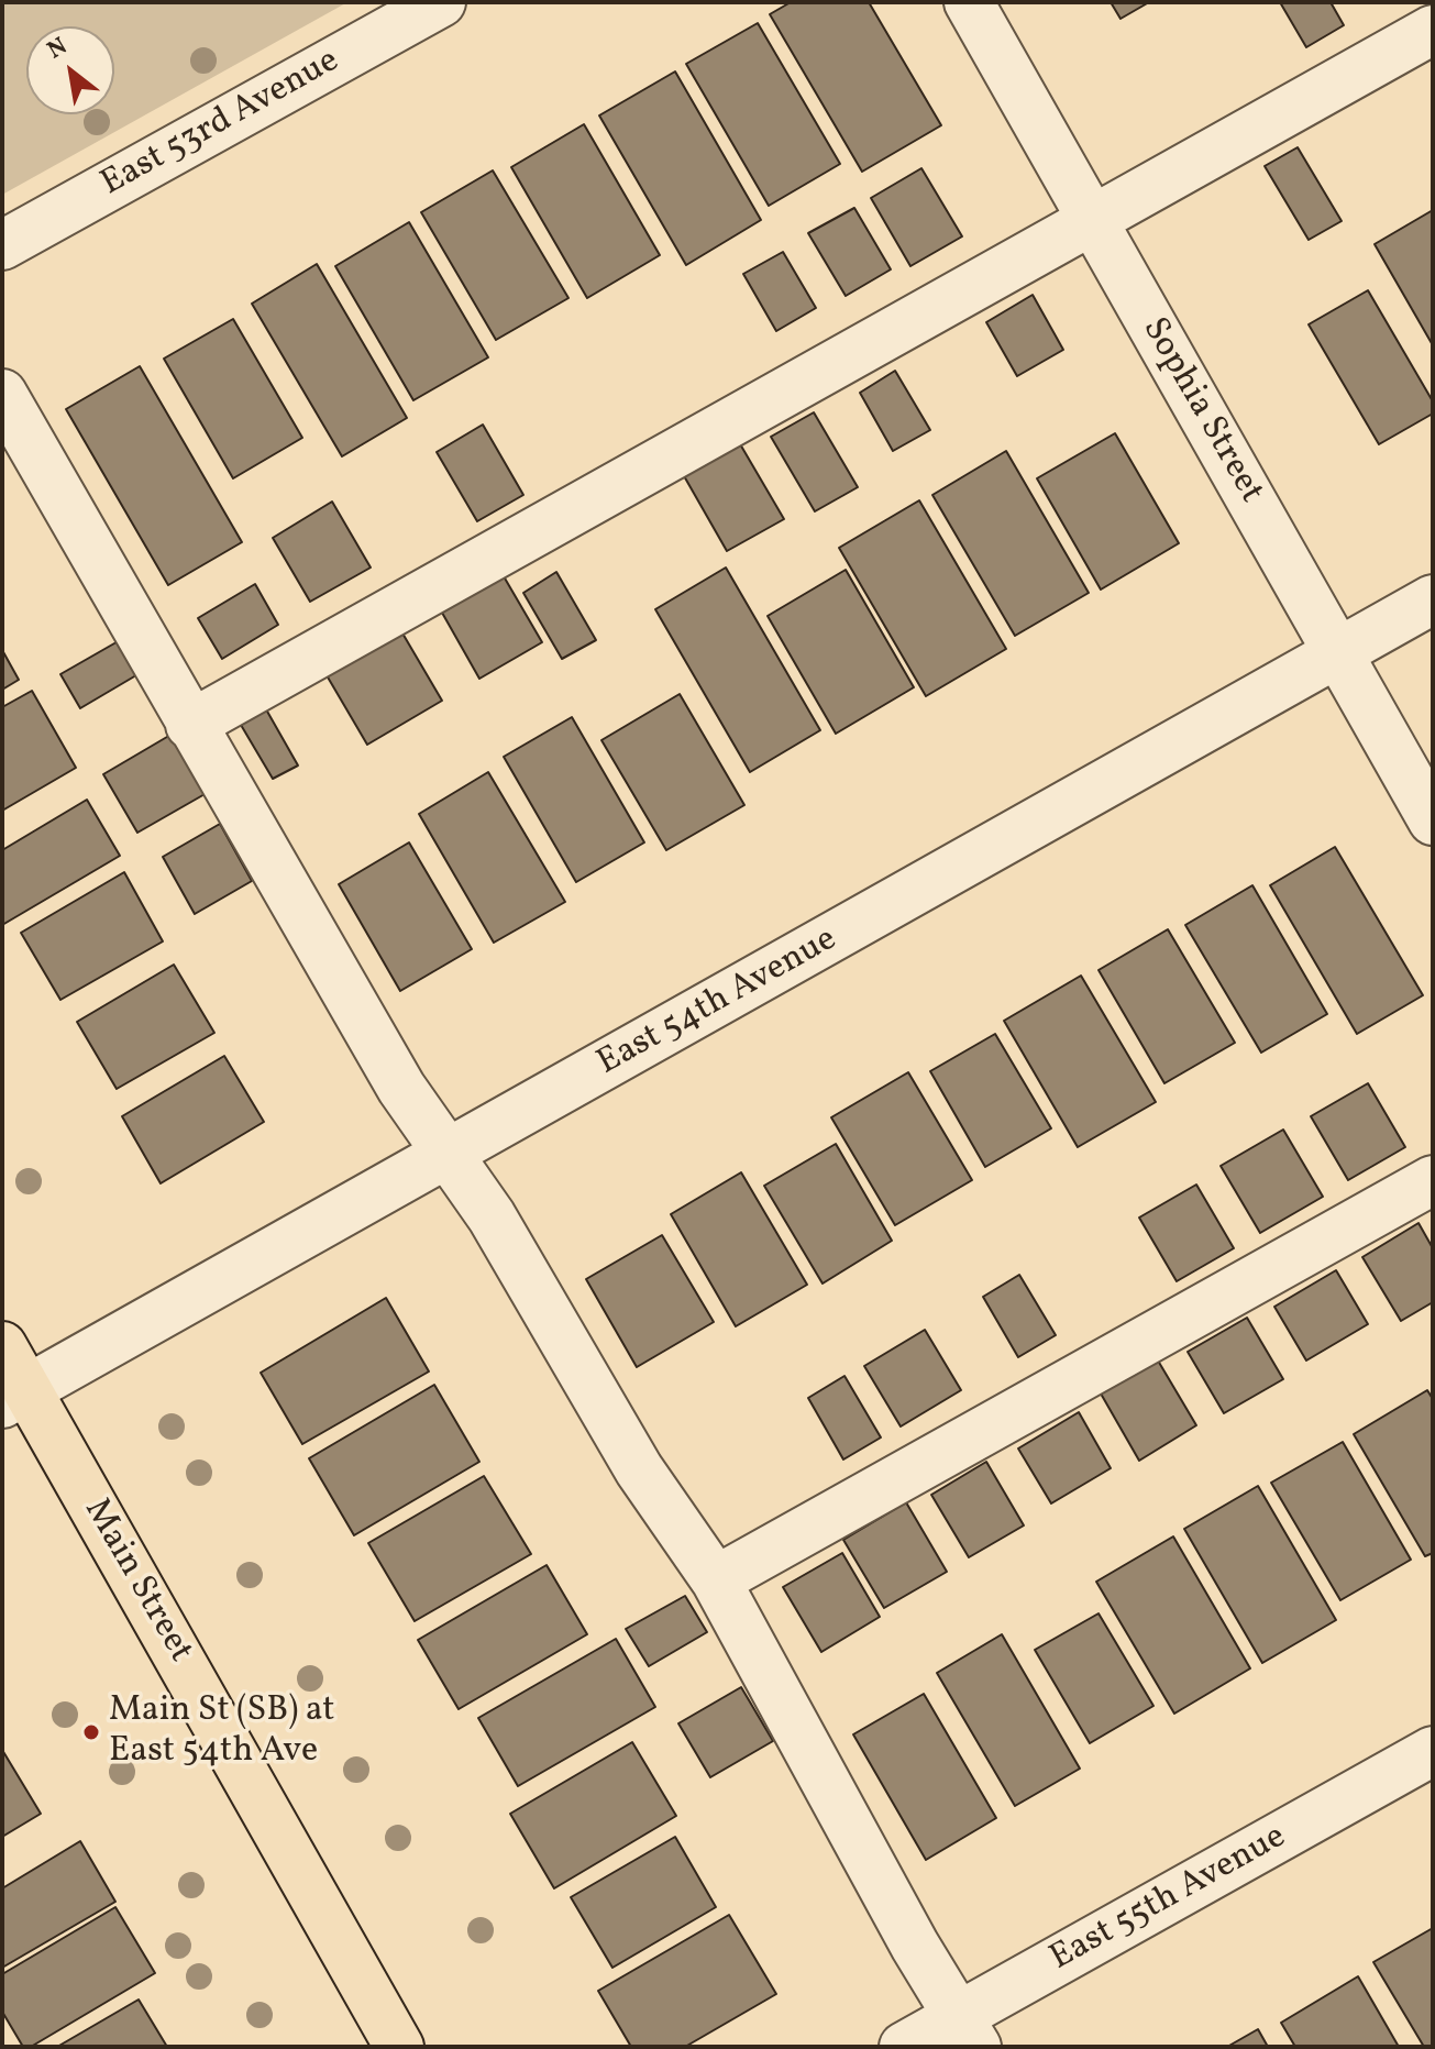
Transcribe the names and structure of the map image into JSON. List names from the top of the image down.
{
  "streets": {
    "main road": ["Main Street"],
    "street": [
      "East 53rd Avenue",
      "Sophia Street",
      "East 54th Avenue",
      "East 55th Avenue"
    ]
  },
  "crossings": [
    ["Sophia Street", "East 54th Avenue"],
    ["East 54th Avenue", "Main Street"]
  ],
  "places": ["Main St (SB) at East 54th Ave"],
  "north": "top left"
}
